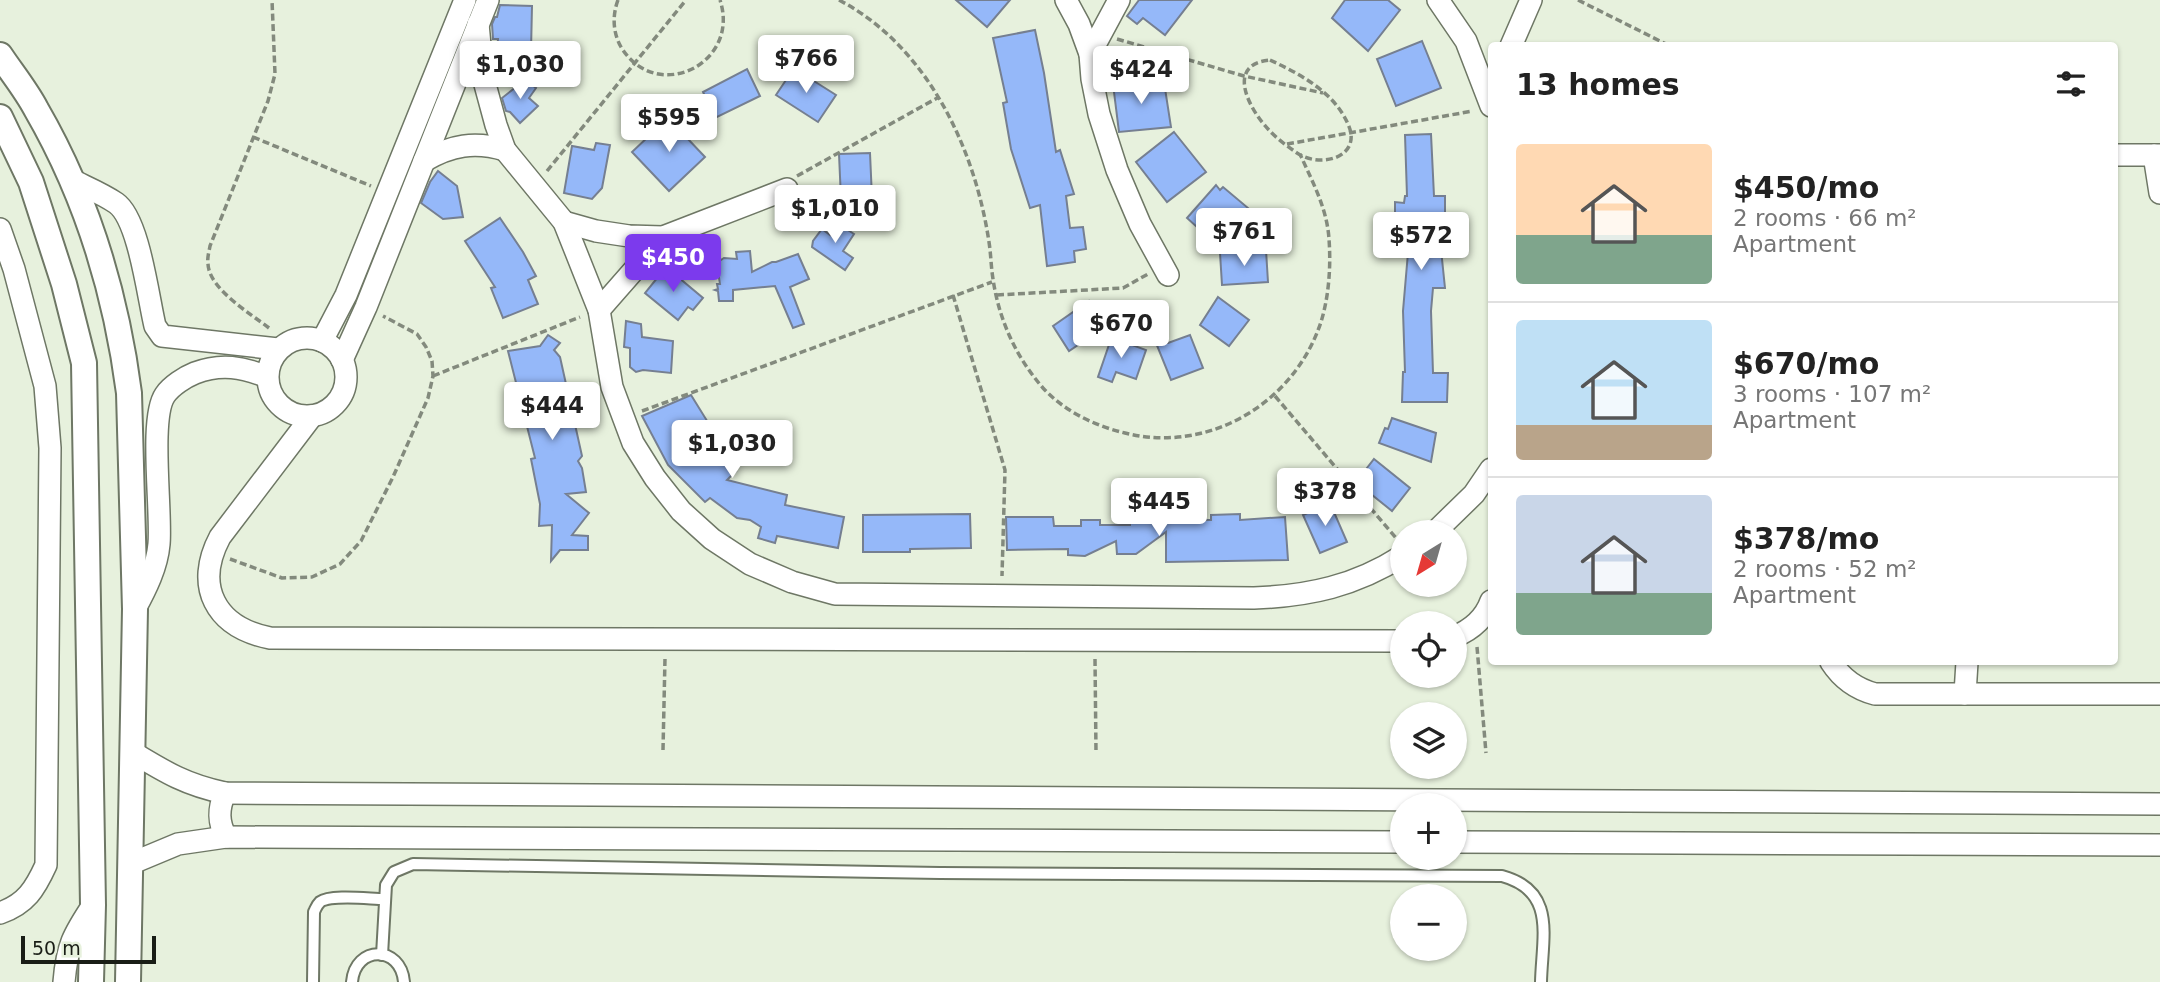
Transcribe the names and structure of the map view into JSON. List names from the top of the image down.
{
  "scale_bar": "50 m",
  "north": "bottom left",
  "page": {
    "price": [
      "$766",
      "$1,030",
      "$424",
      "$595",
      "$1,010",
      "$761",
      "$572",
      "$450",
      "$670",
      "$444",
      "$1,030",
      "$378",
      "$445"
    ],
    "heading": "13 homes",
    "list": [
      {
        "name": "$450/mo",
        "note": "2 rooms · 66 m² · Apartment"
      },
      {
        "name": "$670/mo",
        "note": "3 rooms · 107 m² · Apartment"
      },
      {
        "name": "$378/mo",
        "note": "2 rooms · 52 m² · Apartment"
      }
    ],
    "map_buttons": ["+", "−"],
    "scale": "50 m"
  }
}
